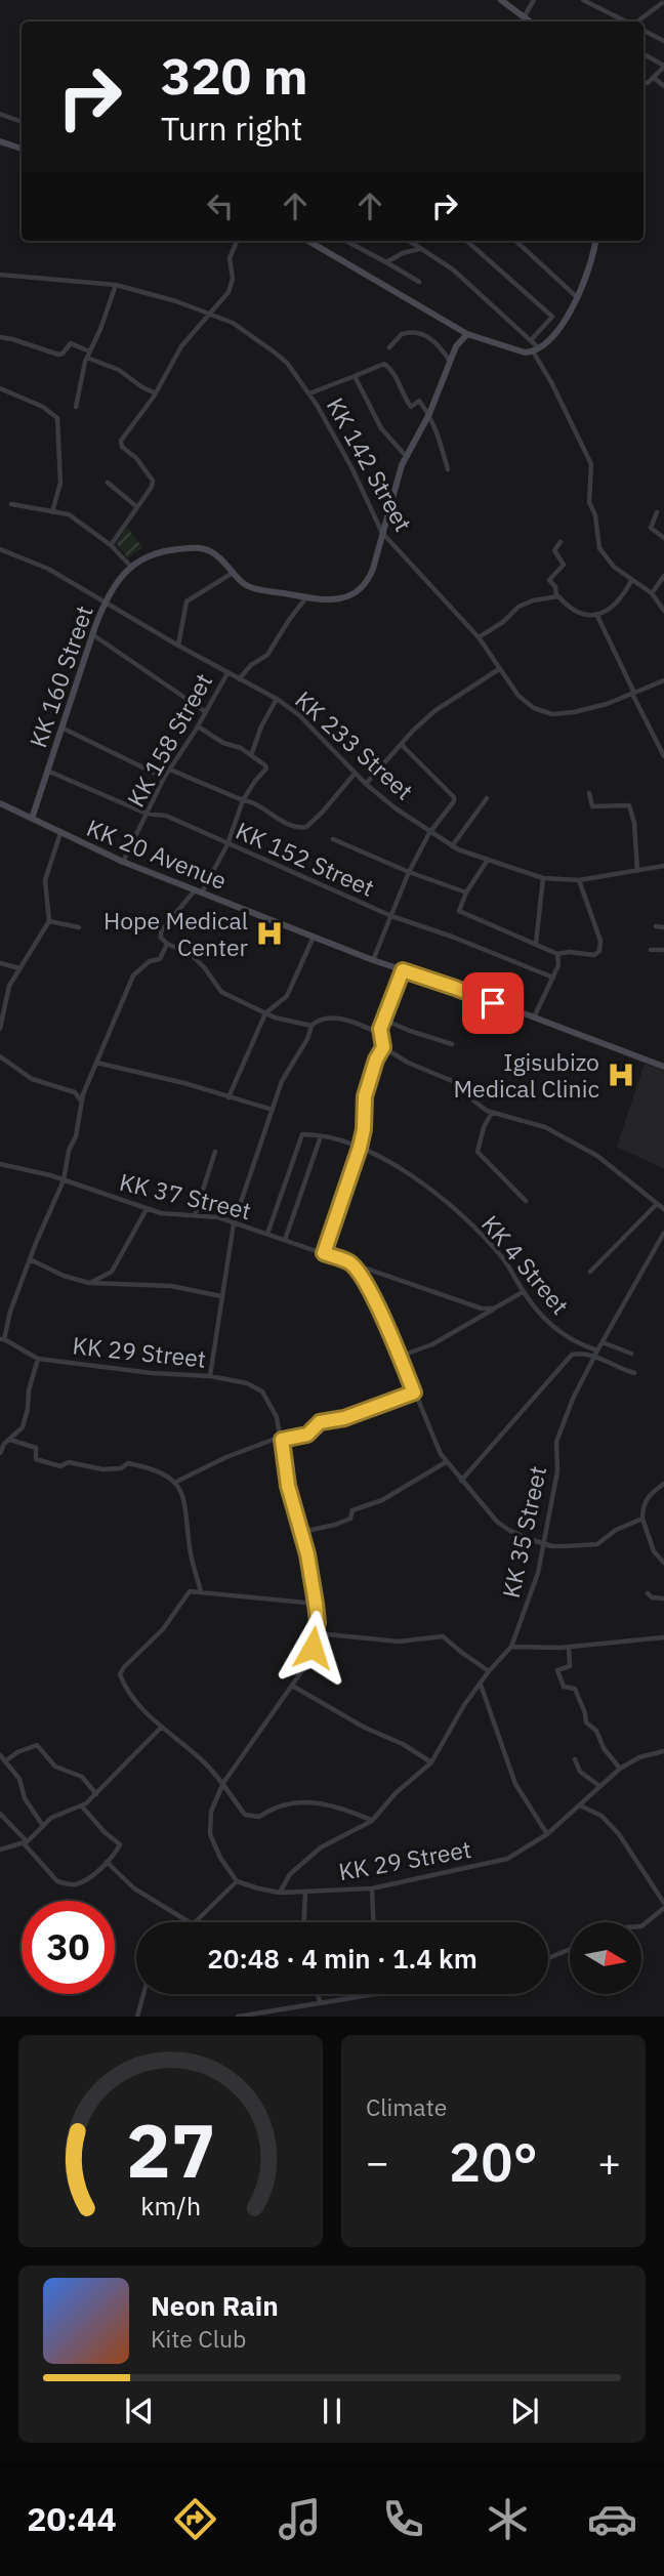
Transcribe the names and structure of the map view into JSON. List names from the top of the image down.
{
  "streets": {
    "main road": ["KK 160 Street", "KK 20 Avenue"],
    "street": [
      "KK 142 Street",
      "KK 158 Street",
      "KK 233 Street",
      "KK 152 Street",
      "KK 37 Street",
      "KK 4 Street",
      "KK 29 Street",
      "KK 35 Street"
    ]
  },
  "crossings": [
    ["KK 142 Street", "KK 160 Street"],
    ["KK 160 Street", "KK 233 Street"],
    ["KK 160 Street", "KK 20 Avenue"],
    ["KK 160 Street", "KK 152 Street"],
    ["KK 158 Street", "KK 233 Street"],
    ["KK 158 Street", "KK 20 Avenue"],
    ["KK 158 Street", "KK 152 Street"],
    ["KK 4 Street", "KK 35 Street"],
    ["KK 29 Street", "KK 35 Street"]
  ],
  "places": {
    "hospital": ["Hope Medical Center", "Igisubizo Medical Clinic"]
  },
  "north": "right",
  "page": {
    "turn": ["320 m", "Turn right"],
    "limit": "30",
    "trip": "20:48 · 4 min · 1.4 km",
    "tile": "Climate",
    "heat": ["−", "20°", "+"],
    "song": ["Neon Rain", "Kite Club"],
    "tabs": "20:44",
    "gauge": ["27", "km/h"]
  }
}
